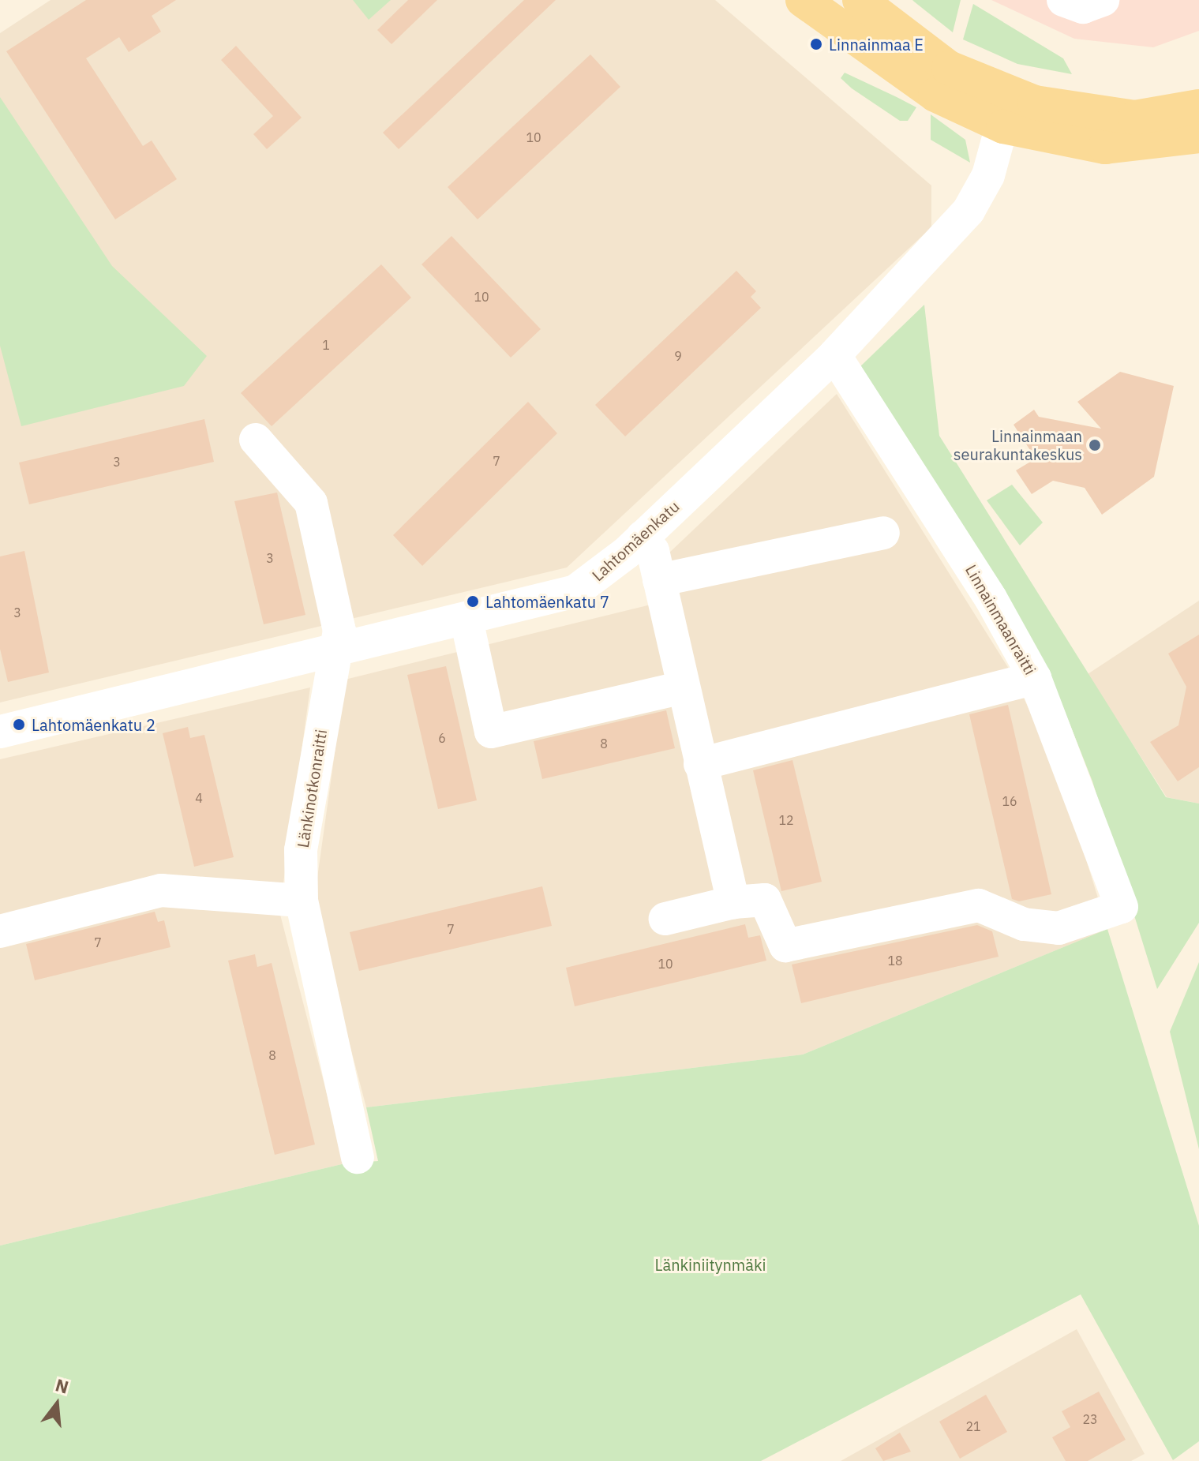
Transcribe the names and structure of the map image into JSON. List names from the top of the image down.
{
  "streets": {
    "street": ["Lahtomäenkatu", "Linnainmaanraitti", "Länkinotkonraitti"]
  },
  "crossings": [
    ["Lahtomäenkatu", "Linnainmaanraitti"],
    ["Lahtomäenkatu", "Länkinotkonraitti"]
  ],
  "parks": ["Länkiniitynmäki"],
  "places": [
    "Linnainmaa E",
    "Linnainmaan seurakuntakeskus",
    "Lahtomäenkatu 7",
    "Lahtomäenkatu 2"
  ],
  "house_numbers": [
    "10",
    "10",
    "1",
    "9",
    "7",
    "3",
    "3",
    "3",
    "6",
    "8",
    "4",
    "16",
    "12",
    "7",
    "7",
    "18",
    "10",
    "8",
    "23",
    "21"
  ],
  "north": "top"
}
